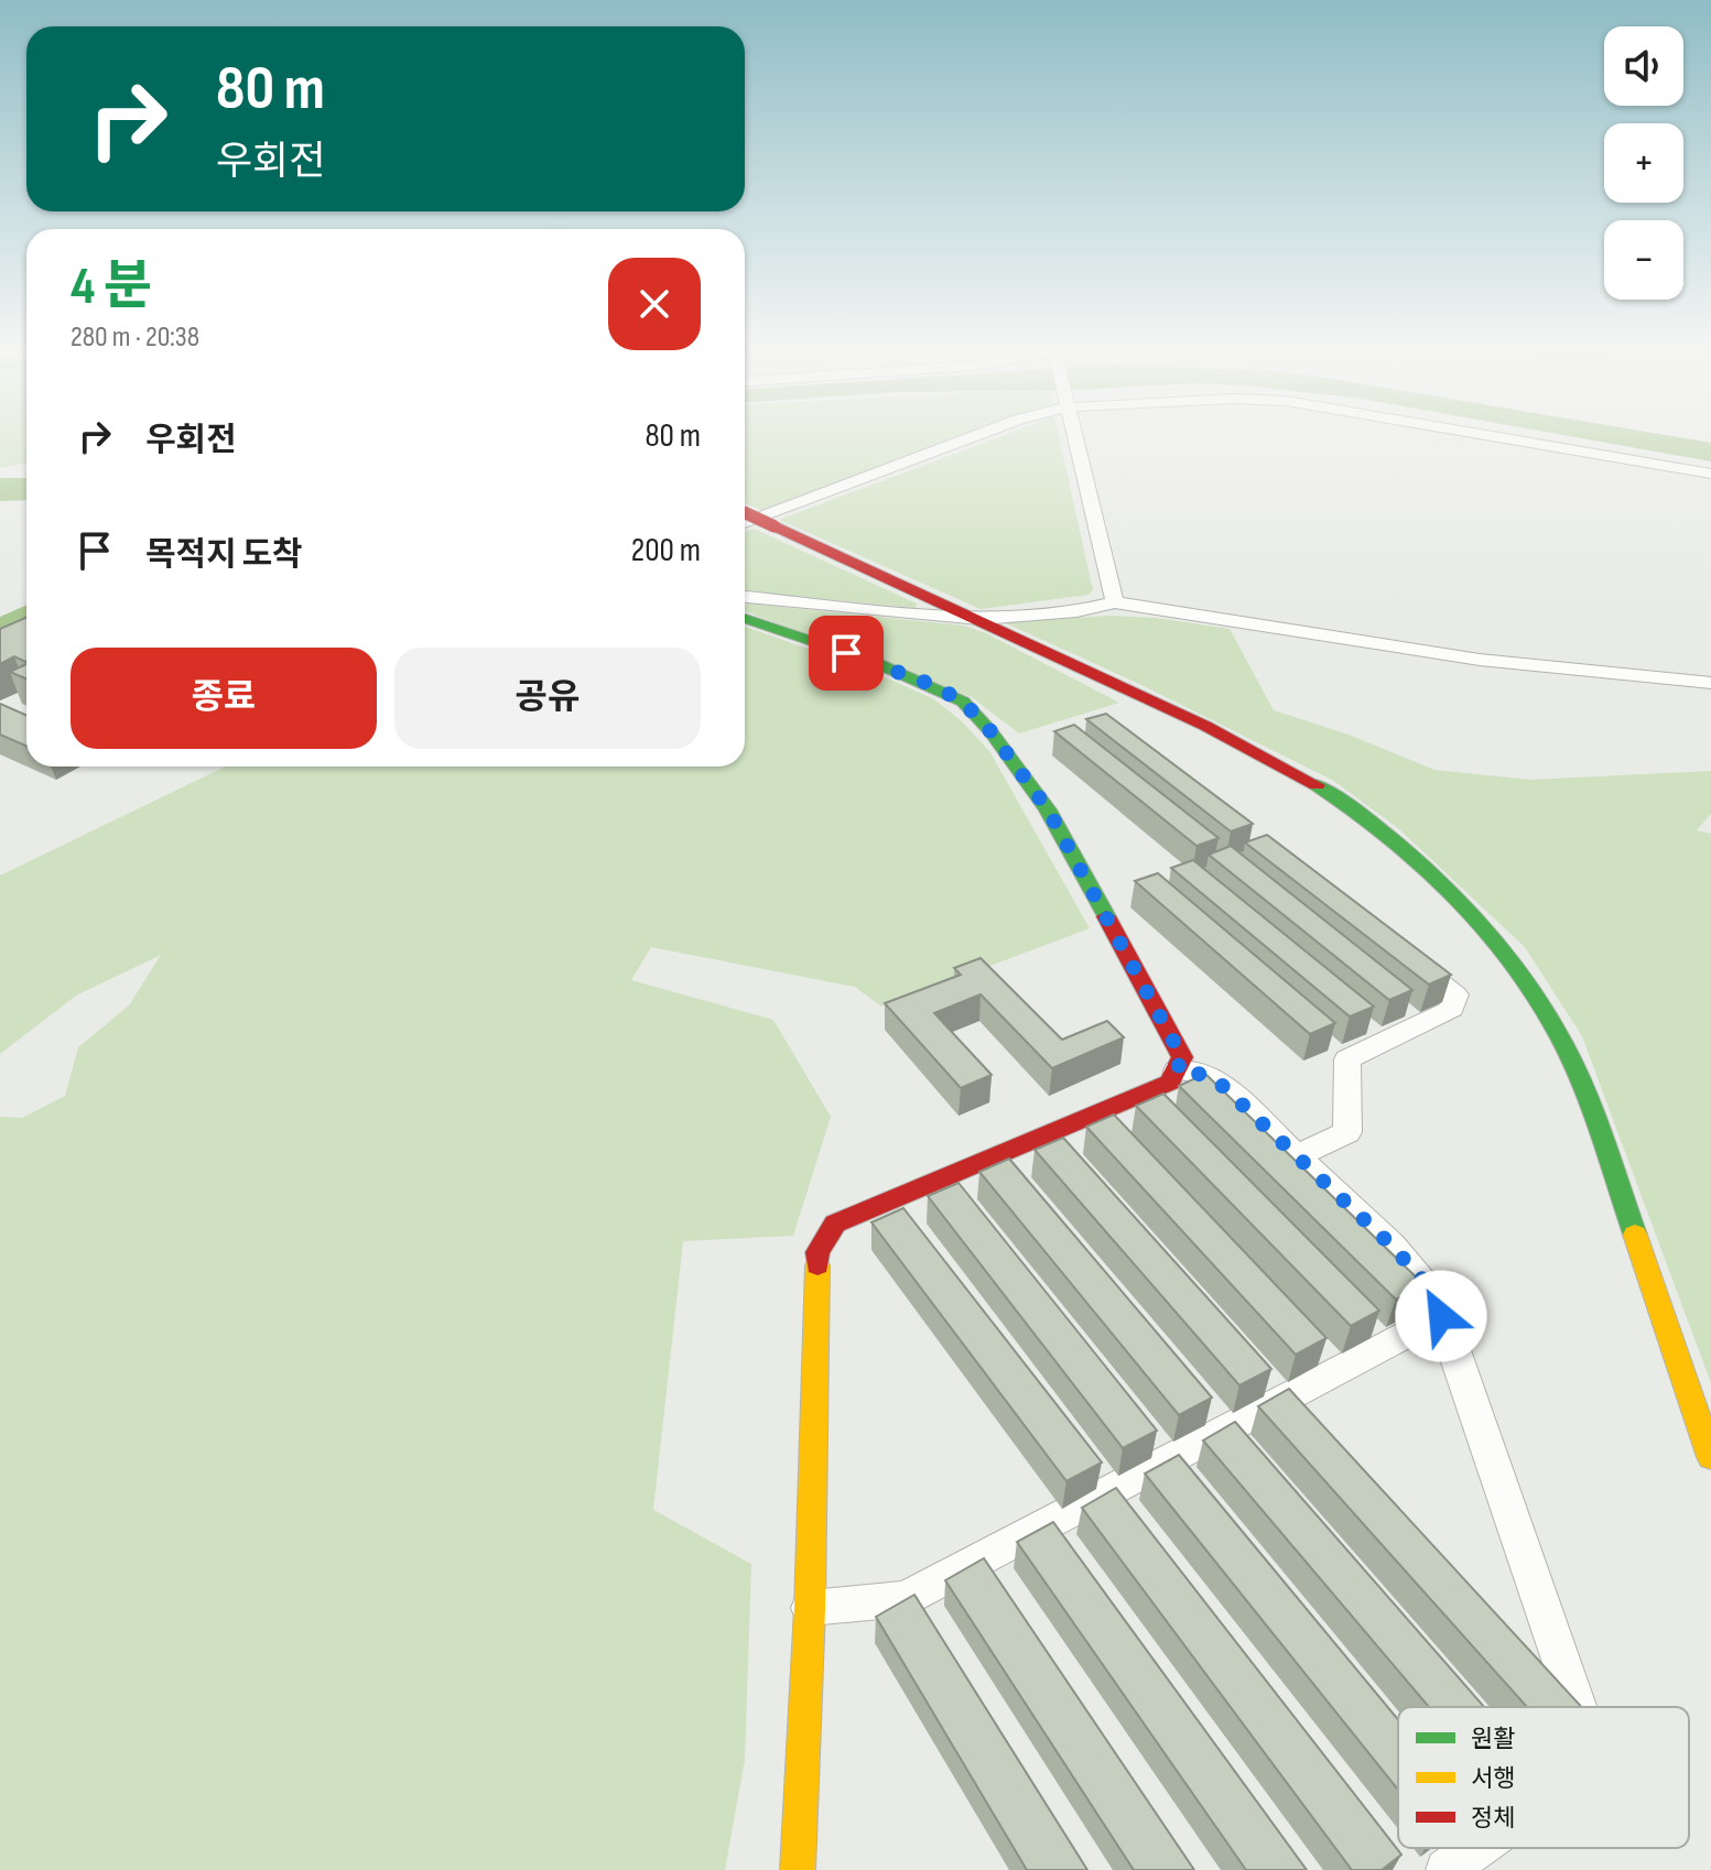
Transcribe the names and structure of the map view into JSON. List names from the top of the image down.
{
  "legend": ["원활", "서행", "정체"],
  "page": {
    "map_buttons": ["+", "−"],
    "turn": ["80 m", "우회전"],
    "heading": ["4 분", "280 m · 20:38"],
    "list": [
      {
        "name": "우회전",
        "value": "80 m"
      },
      {
        "name": "목적지 도착",
        "value": "200 m"
      }
    ],
    "buttons": ["종료", "공유"]
  }
}
